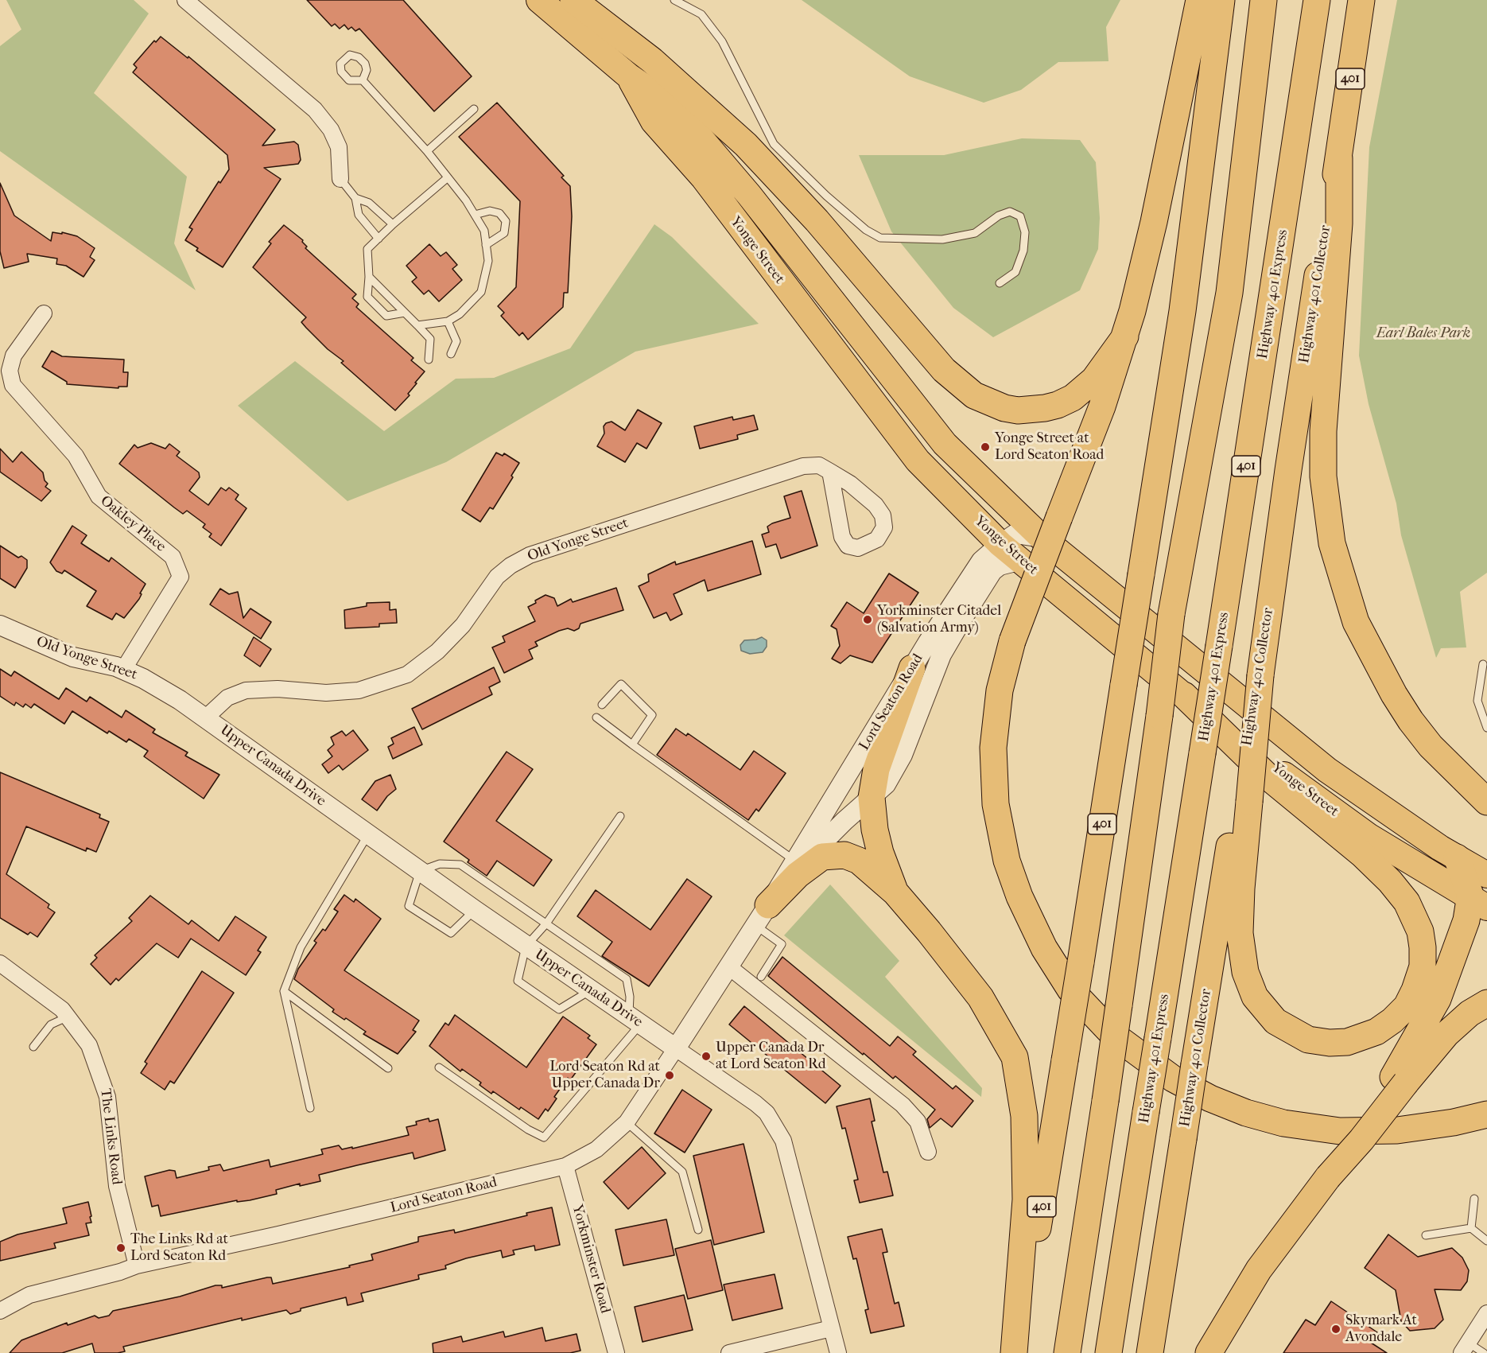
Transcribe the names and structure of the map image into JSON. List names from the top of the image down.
{
  "streets": {
    "highway": ["401", "Highway 401 Express", "Highway 401 Collector"],
    "main road": ["Yonge Street"],
    "street": [
      "Oakley Place",
      "Old Yonge Street",
      "Lord Seaton Road",
      "Upper Canada Drive",
      "The Links Road",
      "Yorkminster Road"
    ]
  },
  "crossings": [
    ["401", "Highway 401 Collector"],
    ["Yonge Street", "Lord Seaton Road"],
    ["Oakley Place", "Old Yonge Street"],
    ["Old Yonge Street", "Upper Canada Drive"],
    ["Lord Seaton Road", "Upper Canada Drive"],
    ["Lord Seaton Road", "The Links Road"],
    ["Lord Seaton Road", "Yorkminster Road"]
  ],
  "parks": ["Earl Bales Park"],
  "places": [
    "Yonge Street at Lord Seaton Road",
    "Yorkminster Citadel (Salvation Army)",
    "Upper Canada Dr at Lord Seaton Rd",
    "Lord Seaton Rd at Upper Canada Dr",
    "The Links Rd at Lord Seaton Rd",
    "Skymark At Avondale"
  ]
}
